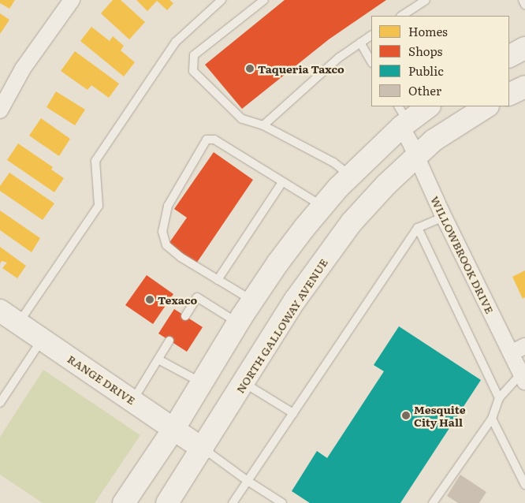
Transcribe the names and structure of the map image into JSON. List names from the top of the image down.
{
  "streets": {
    "main road": ["NORTH GALLOWAY AVENUE", "RANGE DRIVE"],
    "street": ["WILLOWBROOK DRIVE"]
  },
  "crossings": [
    ["WILLOWBROOK DRIVE", "NORTH GALLOWAY AVENUE"],
    ["NORTH GALLOWAY AVENUE", "RANGE DRIVE"]
  ],
  "places": ["Taqueria Taxco", "Texaco", "Mesquite City Hall"],
  "legend": [
    "Homes",
    "Shops",
    "Public",
    "Other"
  ]
}
